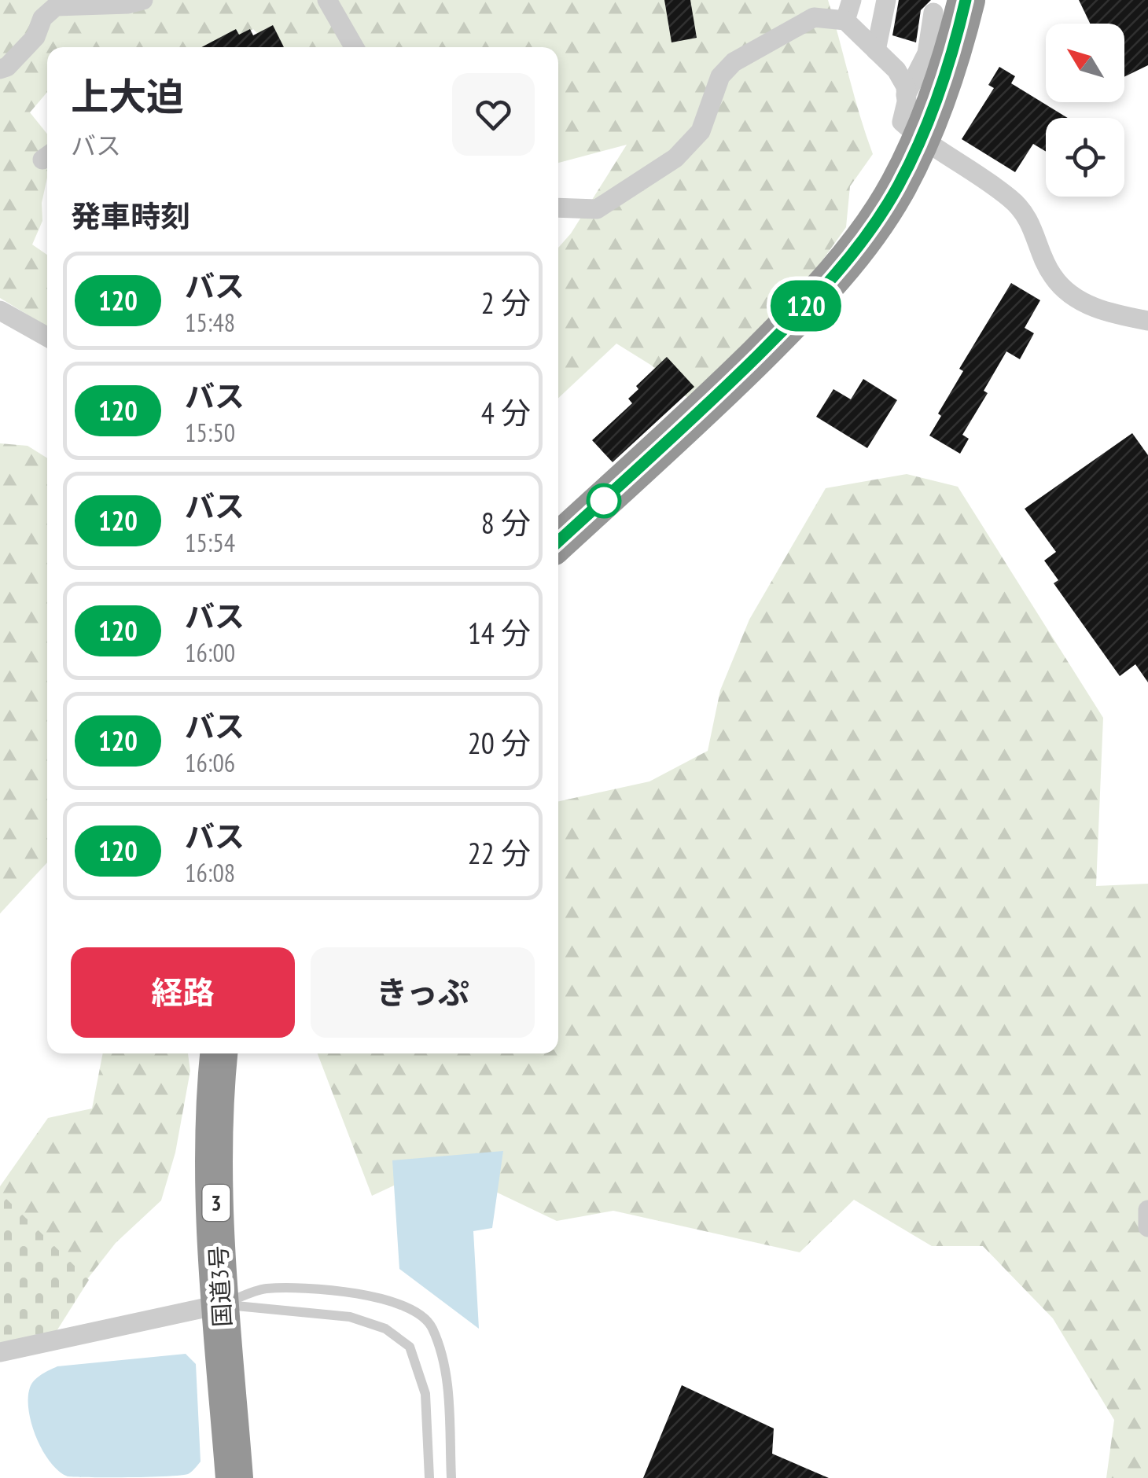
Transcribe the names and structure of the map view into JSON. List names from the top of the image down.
{
  "streets": {
    "highway": ["3", "国道3号"]
  },
  "lines": ["bus line 120"],
  "north": "top left",
  "page": {
    "on_map": "120",
    "heading": [
      ["上大迫", "バス"],
      "発車時刻"
    ],
    "list": [
      {
        "mark": "120",
        "name": "バス",
        "note": "15:48",
        "value": "2 分"
      },
      {
        "mark": "120",
        "name": "バス",
        "note": "15:50",
        "value": "4 分"
      },
      {
        "mark": "120",
        "name": "バス",
        "note": "15:54",
        "value": "8 分"
      },
      {
        "mark": "120",
        "name": "バス",
        "note": "16:00",
        "value": "14 分"
      },
      {
        "mark": "120",
        "name": "バス",
        "note": "16:06",
        "value": "20 分"
      },
      {
        "mark": "120",
        "name": "バス",
        "note": "16:08",
        "value": "22 分"
      }
    ],
    "buttons": ["経路", "きっぷ"]
  }
}
